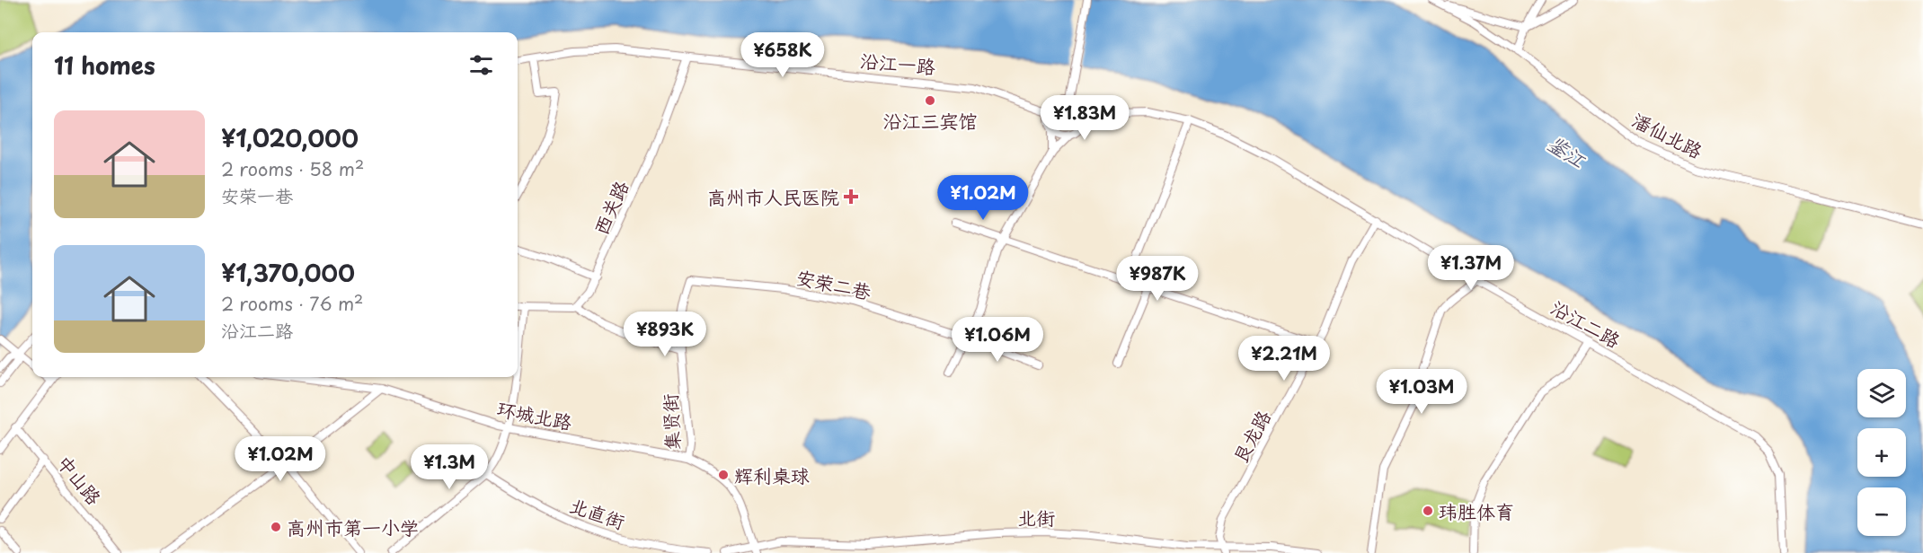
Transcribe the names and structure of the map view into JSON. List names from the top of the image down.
{
  "streets": {
    "street": [
      "沿江一路",
      "潘仙北路",
      "西关路",
      "安荣二巷",
      "沿江二路",
      "环城北路",
      "集贤街",
      "艮龙路",
      "中山路",
      "北直街",
      "北街"
    ]
  },
  "crossings": [
    ["沿江一路", "西关路"],
    ["沿江一路", "沿江二路"],
    ["安荣二巷", "集贤街"],
    ["沿江二路", "艮龙路"],
    ["环城北路", "集贤街"],
    ["环城北路", "北街"],
    ["艮龙路", "北街"]
  ],
  "water": ["鉴江"],
  "places": {
    "other": [
      "沿江三宾馆",
      "辉利桌球",
      "玮胜体育",
      "高州市第一小学"
    ],
    "health": ["高州市人民医院"]
  },
  "page": {
    "price": [
      "¥658K",
      "¥1.83M",
      "¥1.02M",
      "¥1.37M",
      "¥987K",
      "¥893K",
      "¥1.06M",
      "¥2.21M",
      "¥1.03M",
      "¥1.02M",
      "¥1.3M"
    ],
    "heading": "11 homes",
    "list": [
      {
        "name": "¥1,020,000",
        "note": "2 rooms · 58 m² · 安荣一巷"
      },
      {
        "name": "¥1,370,000",
        "note": "2 rooms · 76 m² · 沿江二路"
      }
    ],
    "map_buttons": ["+", "−"]
  }
}
